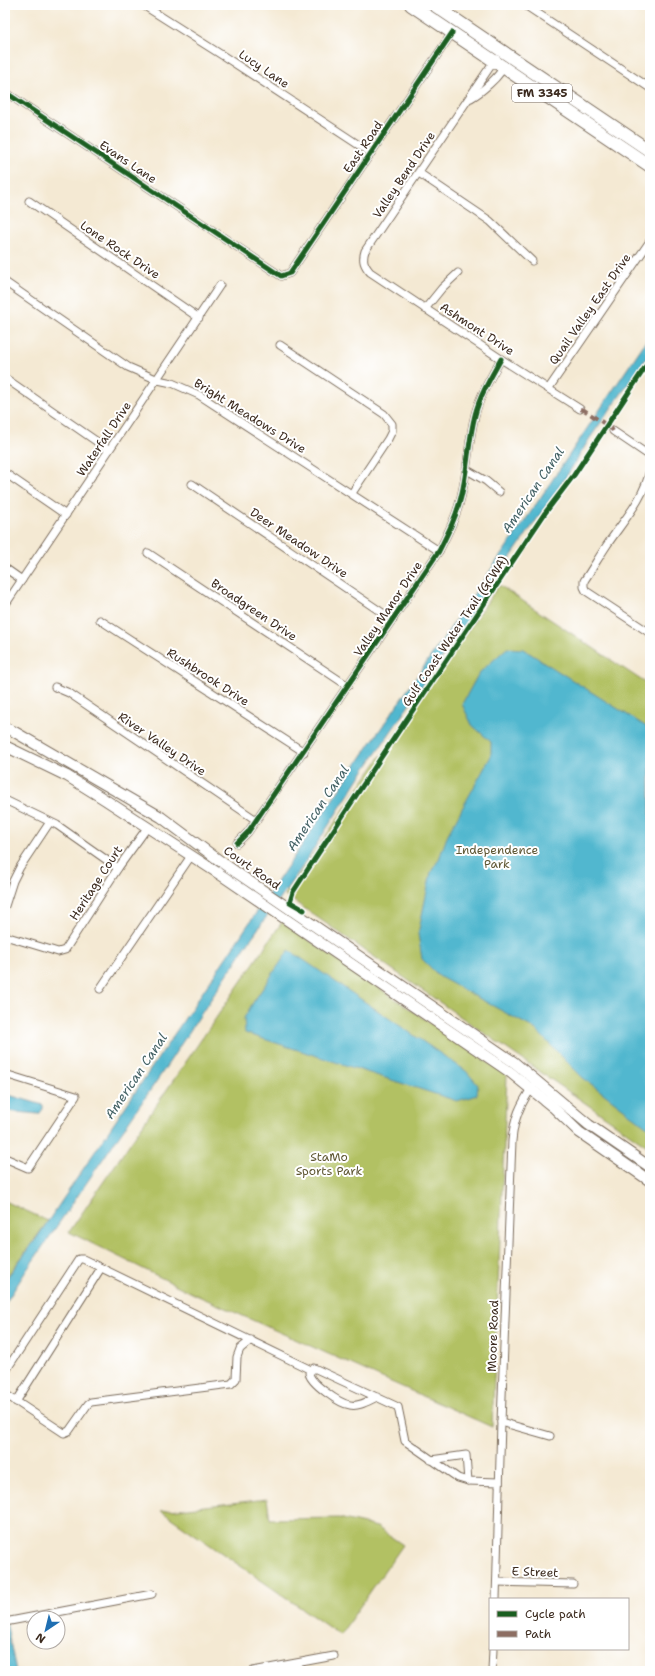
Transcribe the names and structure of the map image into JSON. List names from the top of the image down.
{
  "streets": {
    "main road": ["FM 3345", "Court Road"],
    "street": [
      "Lucy Lane",
      "East Road",
      "Evans Lane",
      "Valley Bend Drive",
      "Lone Rock Drive",
      "Quail Valley East Drive",
      "Ashmont Drive",
      "Bright Meadows Drive",
      "Waterfall Drive",
      "Deer Meadow Drive",
      "Valley Manor Drive",
      "Broadgreen Drive",
      "Rushbrook Drive",
      "River Valley Drive",
      "Heritage Court",
      "Moore Road",
      "E Street"
    ],
    "cycle path": ["Gulf Coast Water Trail (GCWA)"]
  },
  "crossings": [
    ["Lucy Lane", "East Road"],
    ["FM 3345", "East Road"],
    ["FM 3345", "Valley Bend Drive"],
    ["East Road", "Evans Lane"],
    ["Valley Bend Drive", "Ashmont Drive"],
    ["Lone Rock Drive", "Waterfall Drive"],
    ["Quail Valley East Drive", "Ashmont Drive"],
    ["Ashmont Drive", "Valley Manor Drive"],
    ["Bright Meadows Drive", "Waterfall Drive"],
    ["Bright Meadows Drive", "Valley Manor Drive"],
    ["Deer Meadow Drive", "Valley Manor Drive"],
    ["Valley Manor Drive", "Broadgreen Drive"],
    ["Valley Manor Drive", "Rushbrook Drive"],
    ["Valley Manor Drive", "River Valley Drive"],
    ["Court Road", "Heritage Court"],
    ["Court Road", "Moore Road"],
    ["Moore Road", "E Street"]
  ],
  "water": ["American Canal"],
  "parks": ["Independence Park", "StaMo Sports Park"],
  "legend": ["Cycle path", "Path"],
  "north": "bottom left"
}
